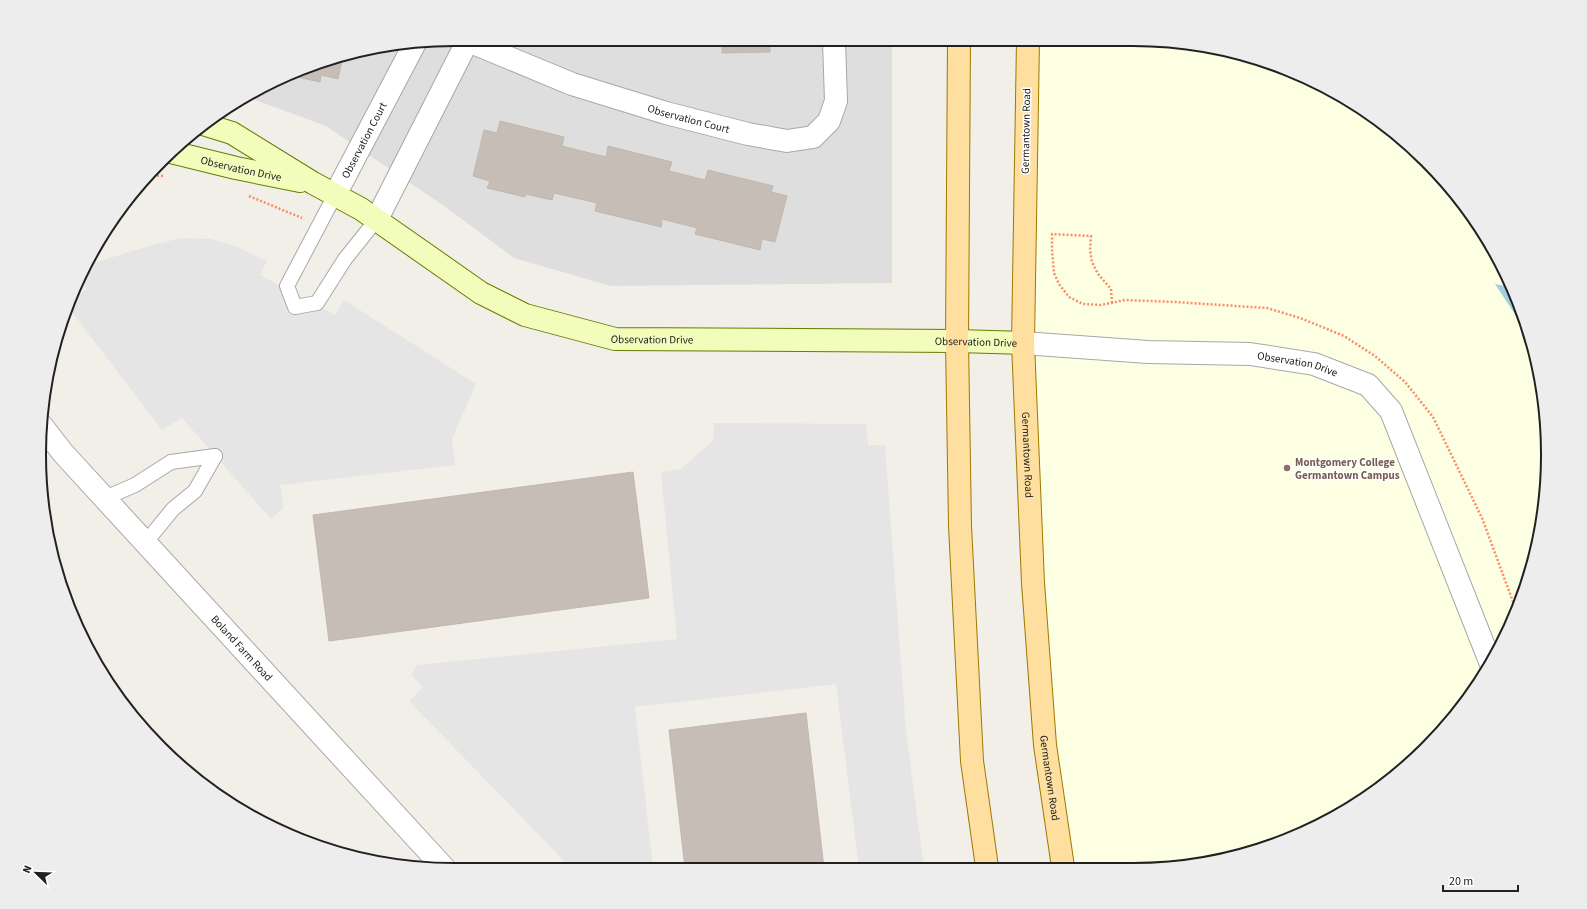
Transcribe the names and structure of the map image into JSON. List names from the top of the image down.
{
  "streets": {
    "main road": ["Germantown Road"],
    "street": ["Observation Court", "Observation Drive", "Boland Farm Road"]
  },
  "crossings": [
    ["Observation Court", "Observation Drive"],
    ["Germantown Road", "Observation Drive"]
  ],
  "places": ["Montgomery College Germantown Campus"],
  "scale_bar": "20 m",
  "north": "top left"
}
